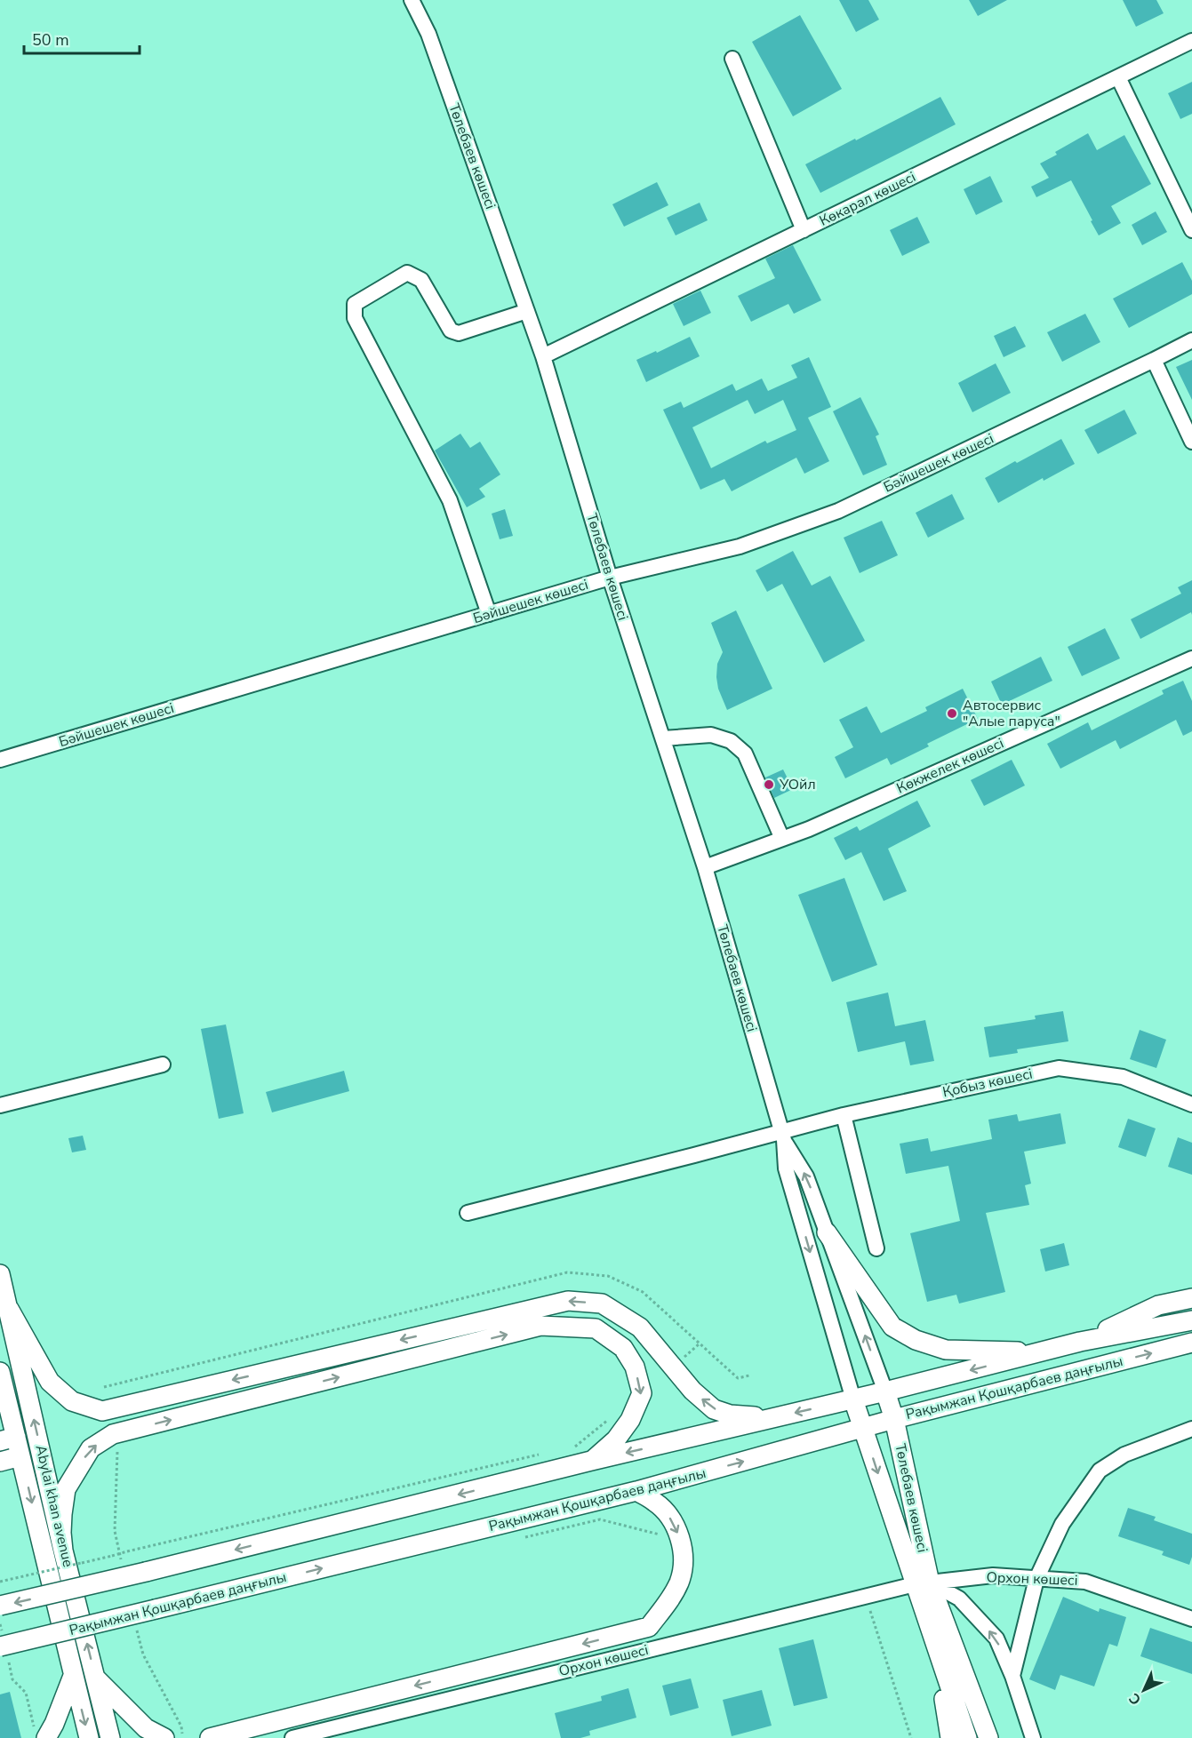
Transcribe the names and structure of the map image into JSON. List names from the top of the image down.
{
  "streets": {
    "main road": ["Төлебаев көшесі", "Рақымжан Қошқарбаев даңғылы", "Abylai khan avenue"],
    "street": [
      "Көкарал көшесі",
      "Бәйшешек көшесі",
      "Көкжелек көшесі",
      "Қобыз көшесі",
      "Орхон көшесі"
    ]
  },
  "crossings": [
    ["Төлебаев көшесі", "Көкарал көшесі"],
    ["Төлебаев көшесі", "Бәйшешек көшесі"],
    ["Төлебаев көшесі", "Көкжелек көшесі"],
    ["Төлебаев көшесі", "Қобыз көшесі"],
    ["Төлебаев көшесі", "Рақымжан Қошқарбаев даңғылы"],
    ["Төлебаев көшесі", "Орхон көшесі"]
  ],
  "places": ["Автосервис \"Алые паруса\"", "УОйл"],
  "scale_bar": "50 m",
  "north": "bottom left"
}
